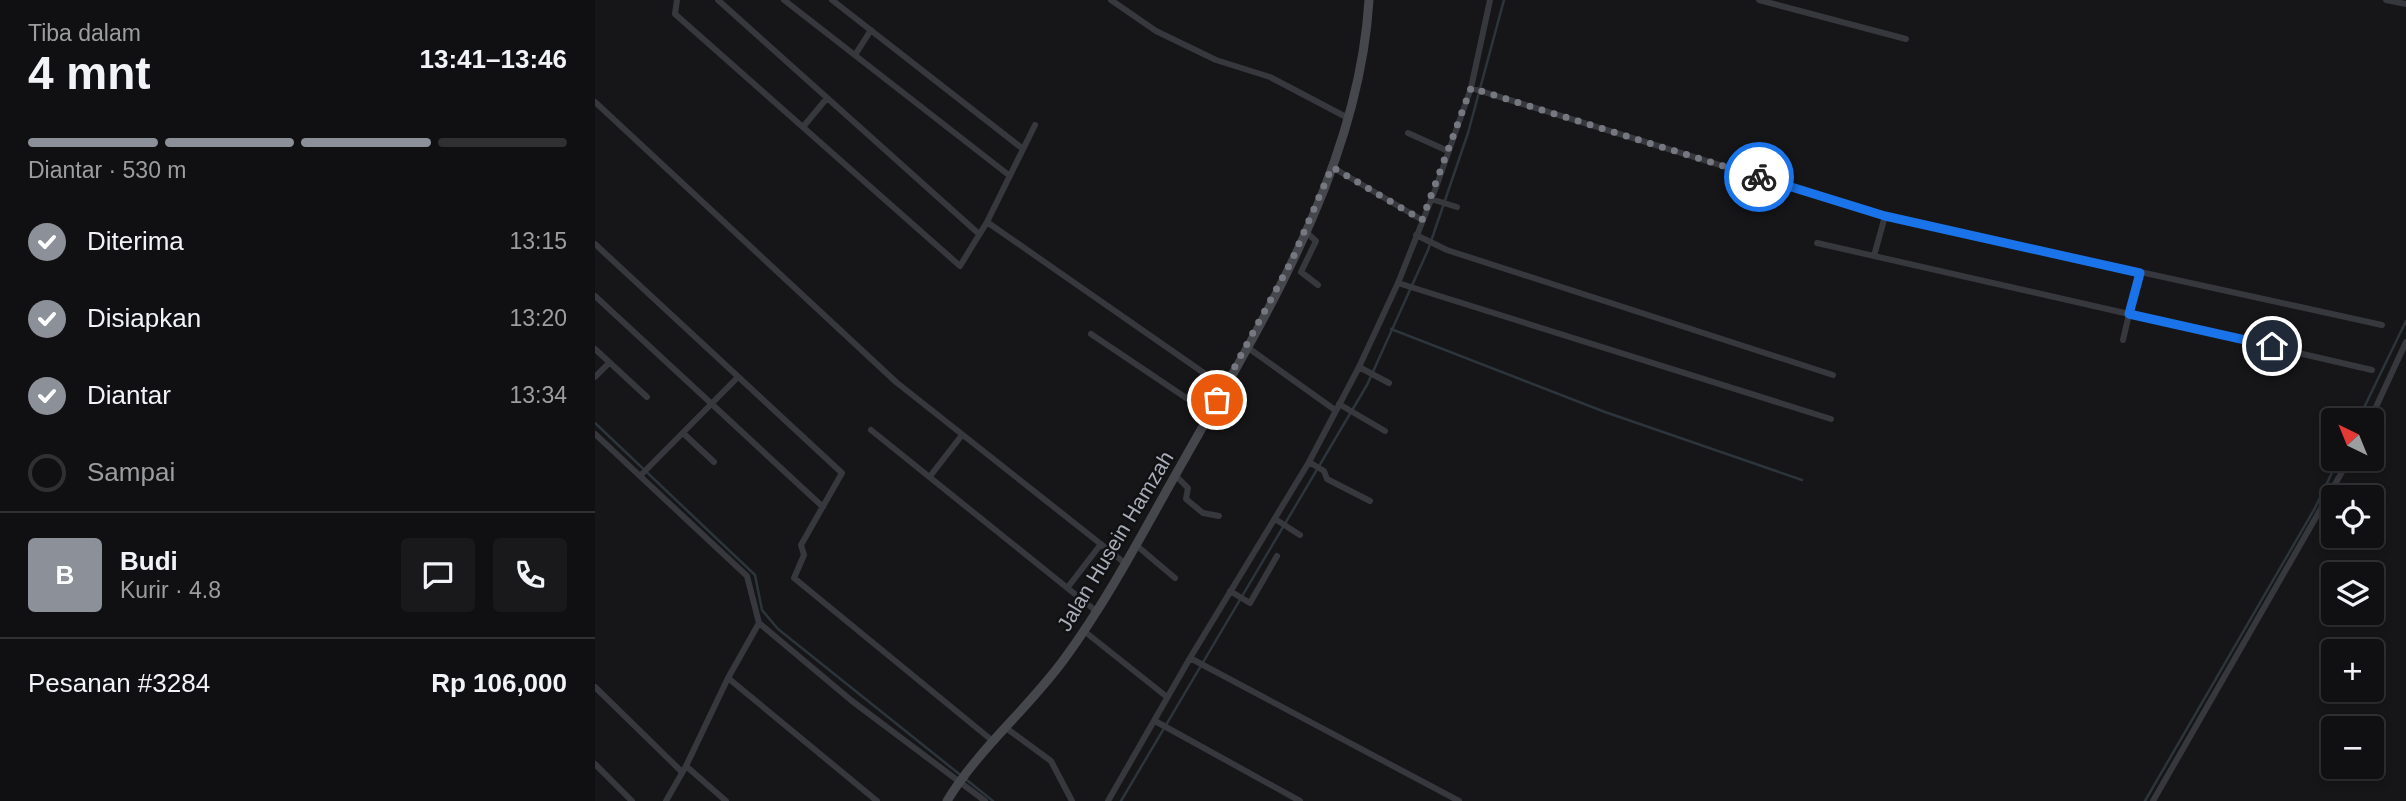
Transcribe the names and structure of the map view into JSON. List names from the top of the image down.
{
  "streets": {
    "street": ["Jalan Husein Hamzah"]
  },
  "north": "top left",
  "page": {
    "heading": ["4 mnt", "Tiba dalam", "13:41–13:46"],
    "panel": [
      "Budi",
      "Kurir · 4.8",
      "Pesanan #3284",
      "Rp 106,000"
    ],
    "bar": "Diantar · 530 m",
    "list": [
      ["Diterima", "13:15"],
      ["Disiapkan", "13:20"],
      ["Diantar", "13:34"],
      "Sampai"
    ],
    "map_buttons": ["+", "−"],
    "round": "B"
  }
}
